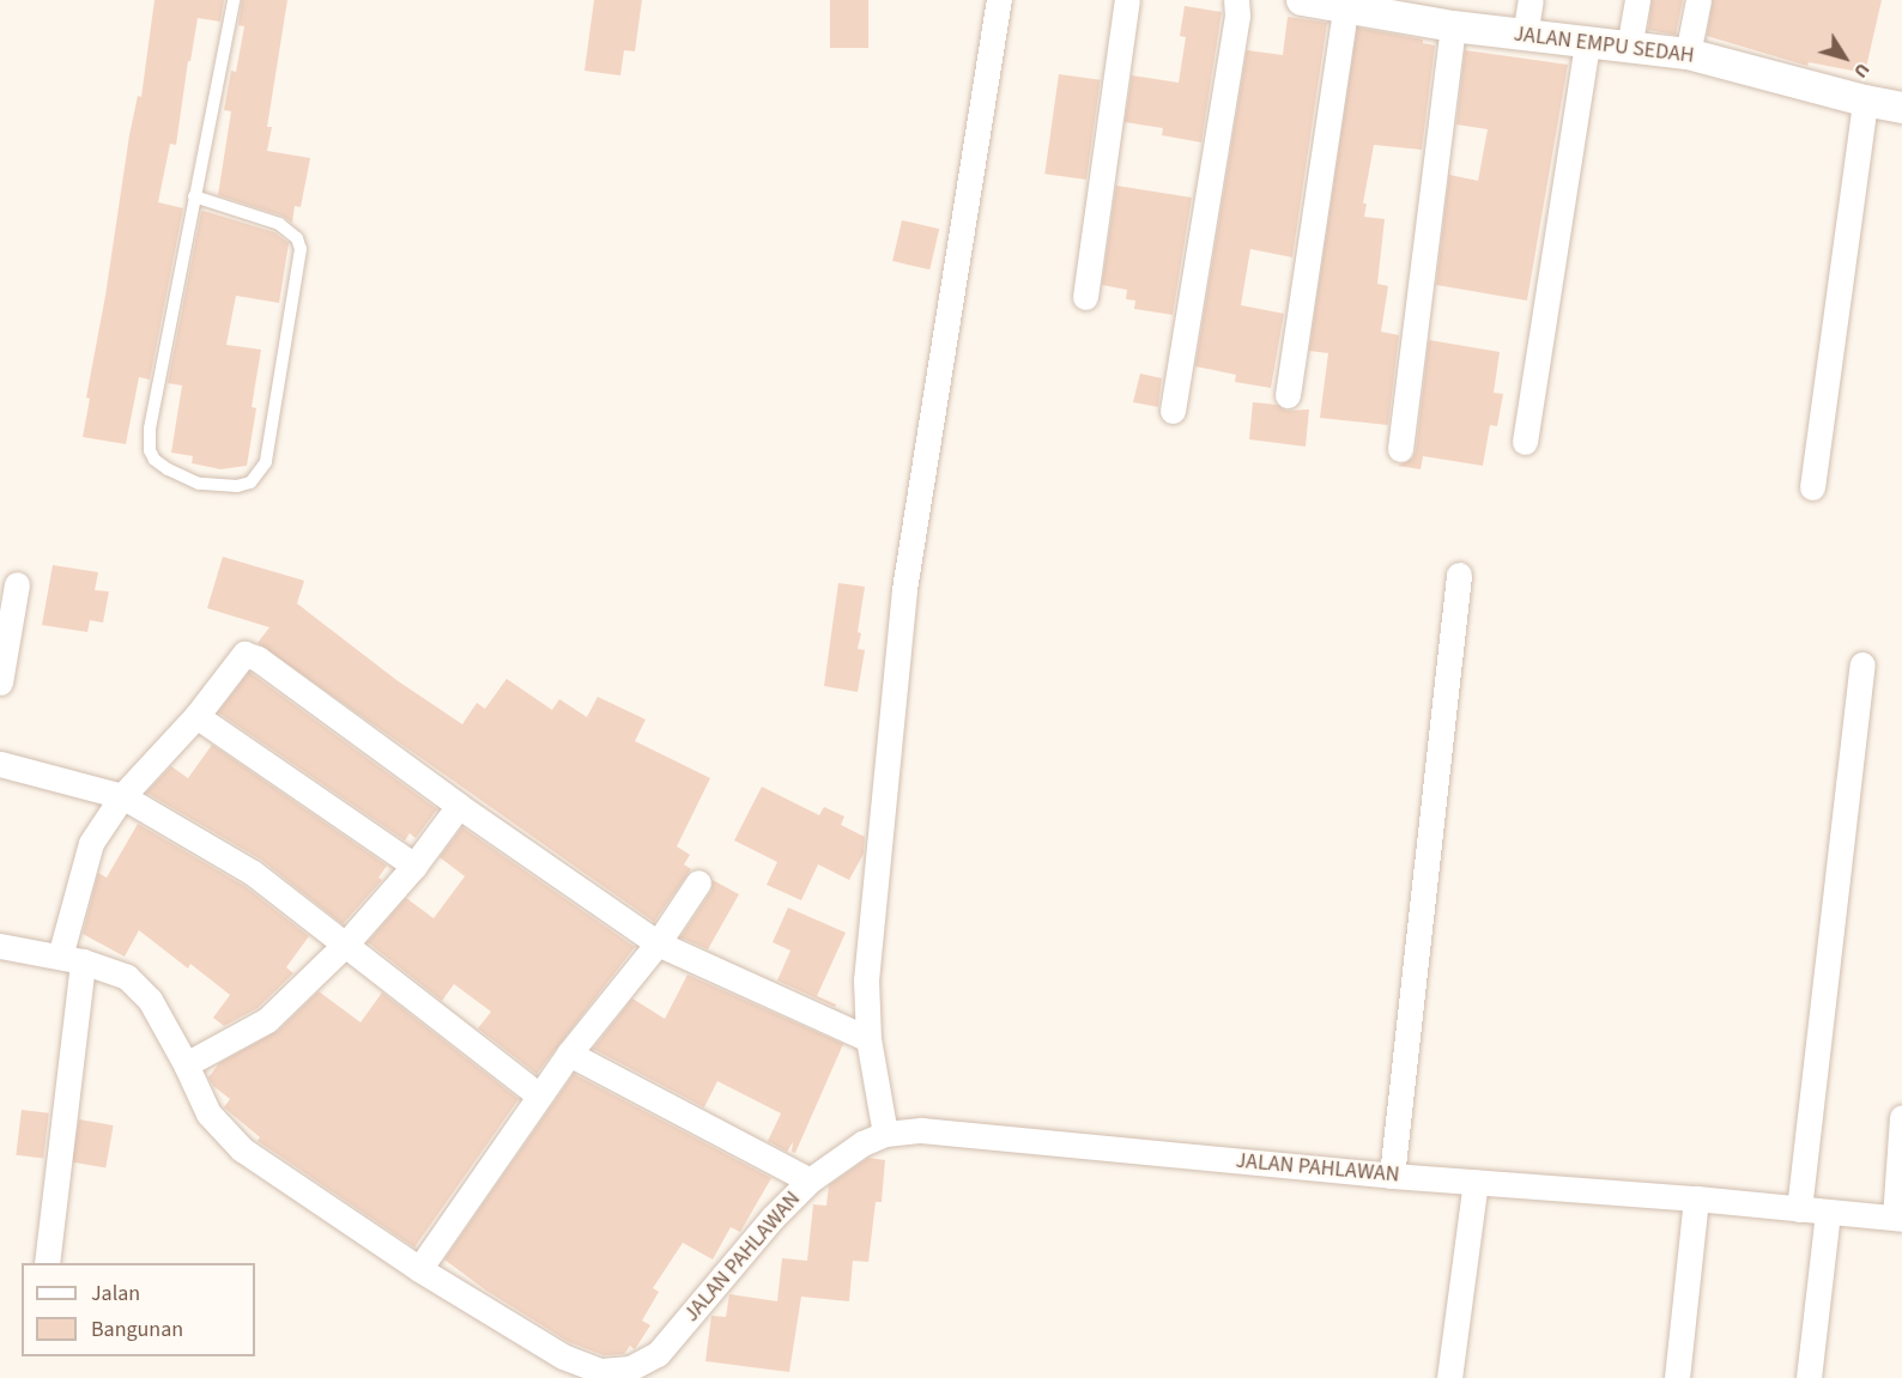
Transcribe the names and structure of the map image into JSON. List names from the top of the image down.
{
  "streets": {
    "street": ["JALAN EMPU SEDAH", "JALAN PAHLAWAN"]
  },
  "legend": ["Jalan", "Bangunan"],
  "north": "bottom right"
}
